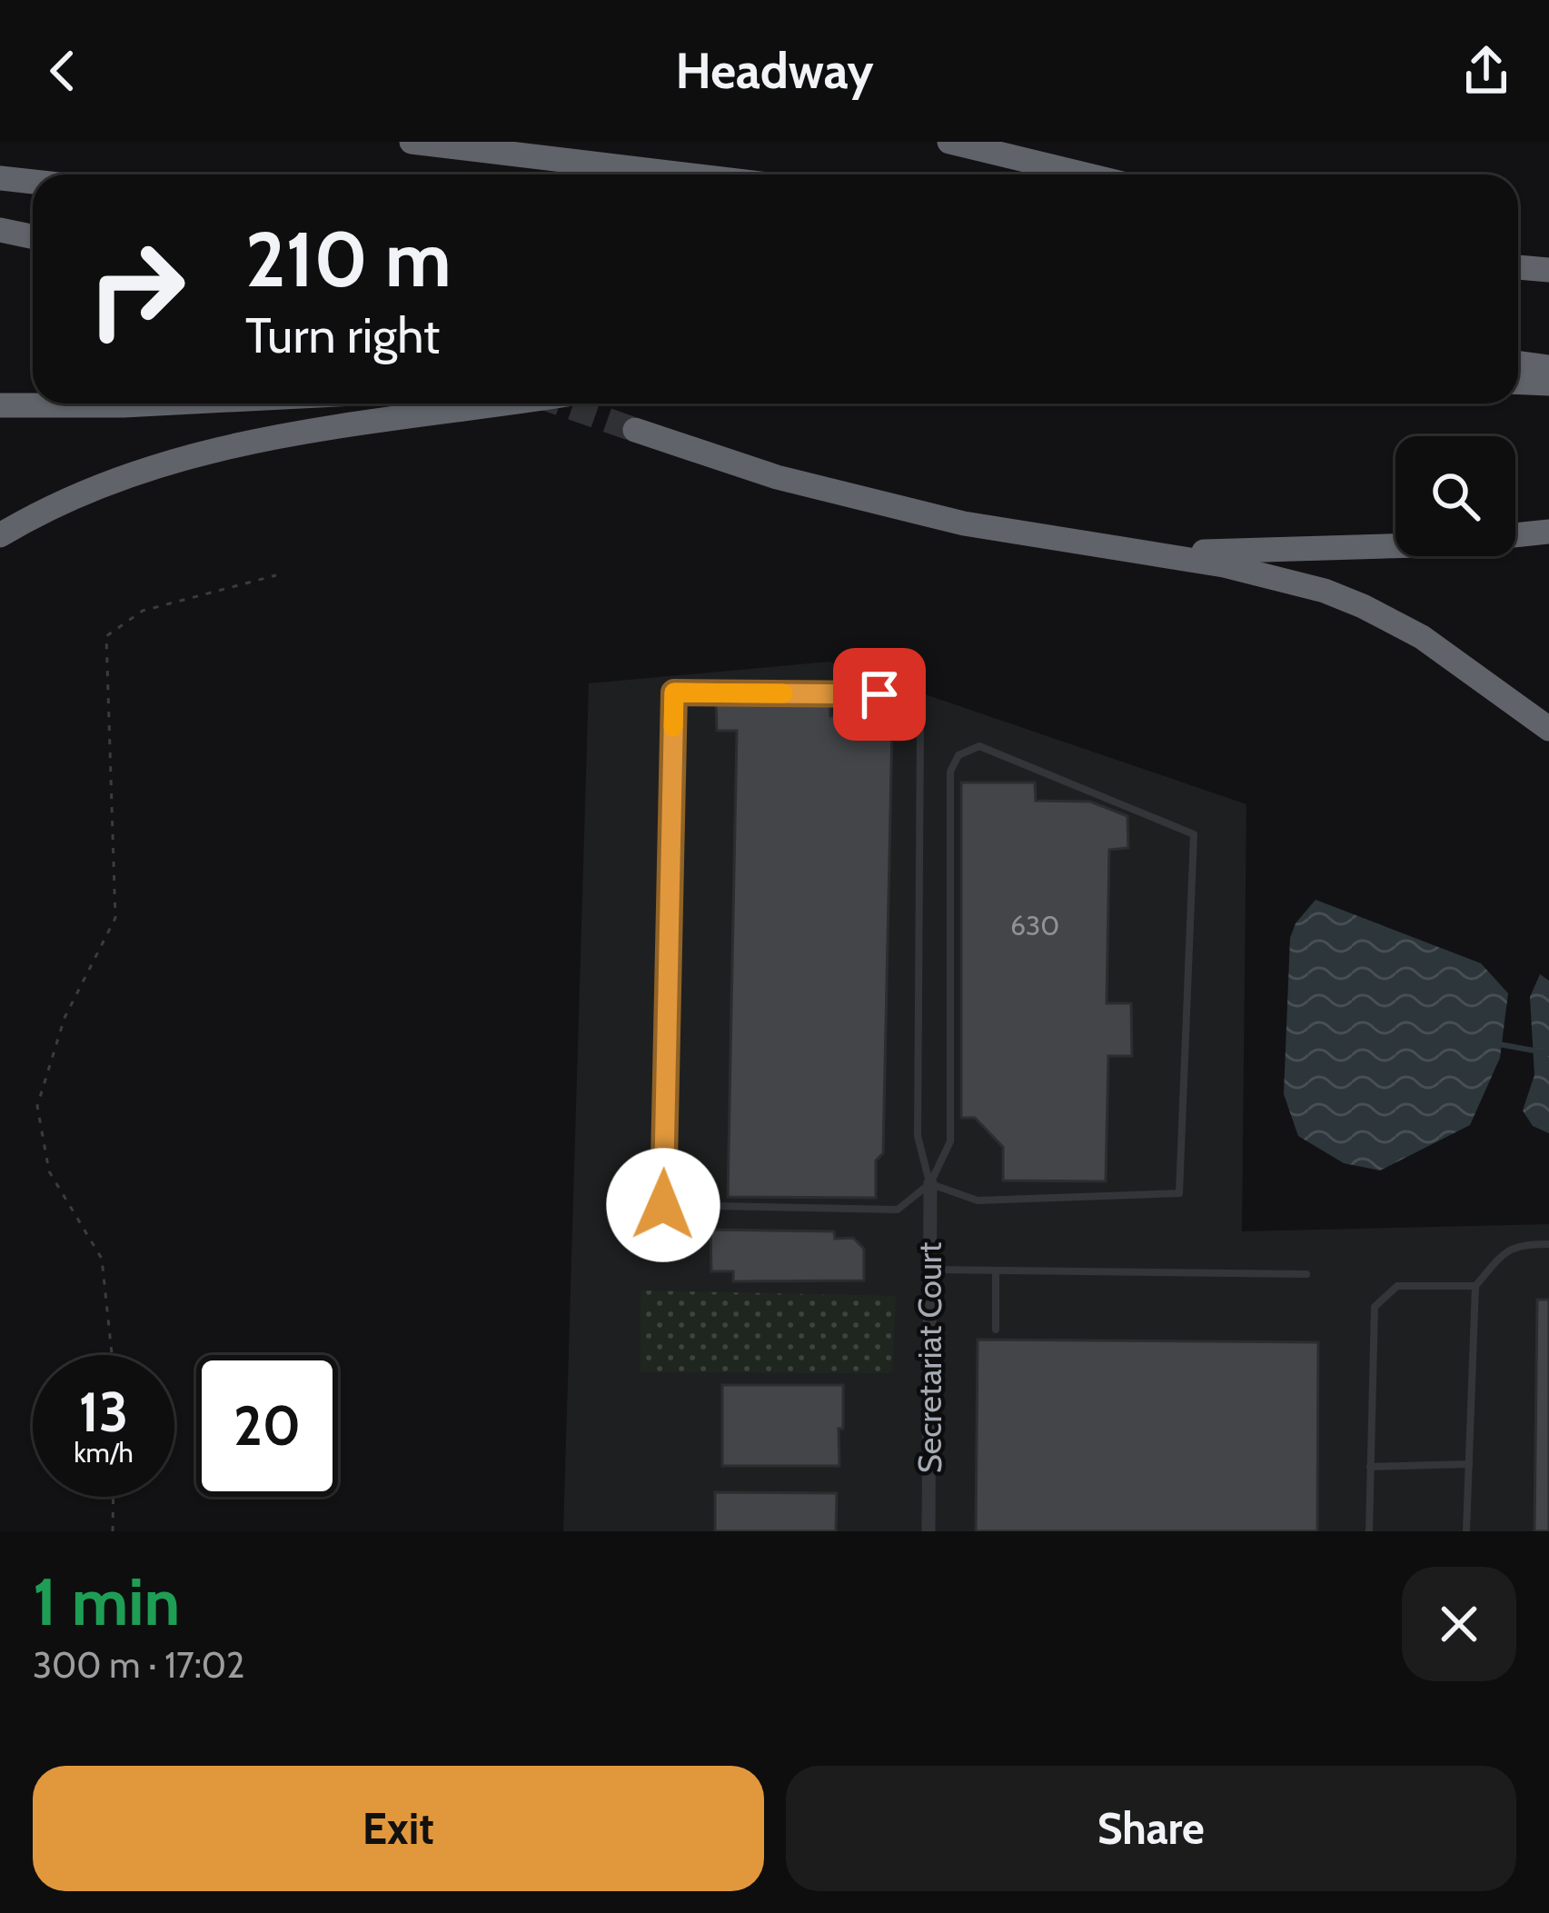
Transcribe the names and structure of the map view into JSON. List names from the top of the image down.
{
  "streets": {
    "street": ["Secretariat Court"]
  },
  "house_numbers": ["630"],
  "page": {
    "header": "Headway",
    "turn": ["210 m", "Turn right"],
    "speed": "13 km/h",
    "limit": "20",
    "heading": ["1 min", "300 m · 17:02"],
    "buttons": ["Exit", "Share"]
  }
}
